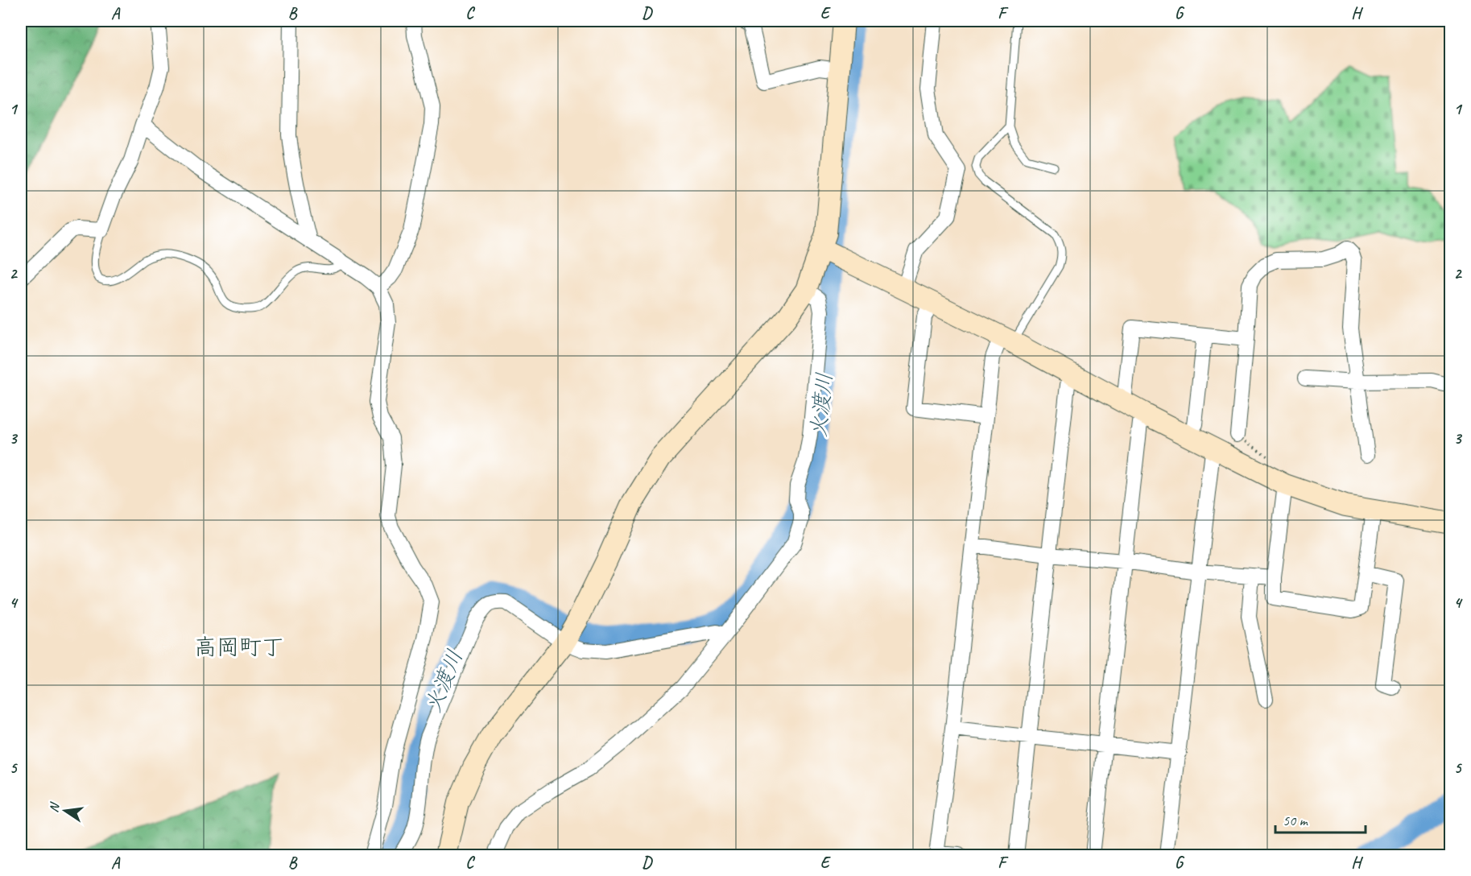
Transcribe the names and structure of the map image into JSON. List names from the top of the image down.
{
  "districts": ["高岡町丁"],
  "water": ["火渡川"],
  "scale_bar": "50 m",
  "north": "left",
  "grid": {
    "columns": [
      "A",
      "B",
      "C",
      "D",
      "E",
      "F",
      "G",
      "H"
    ],
    "rows": [
      "1",
      "2",
      "3",
      "4",
      "5"
    ]
  }
}
